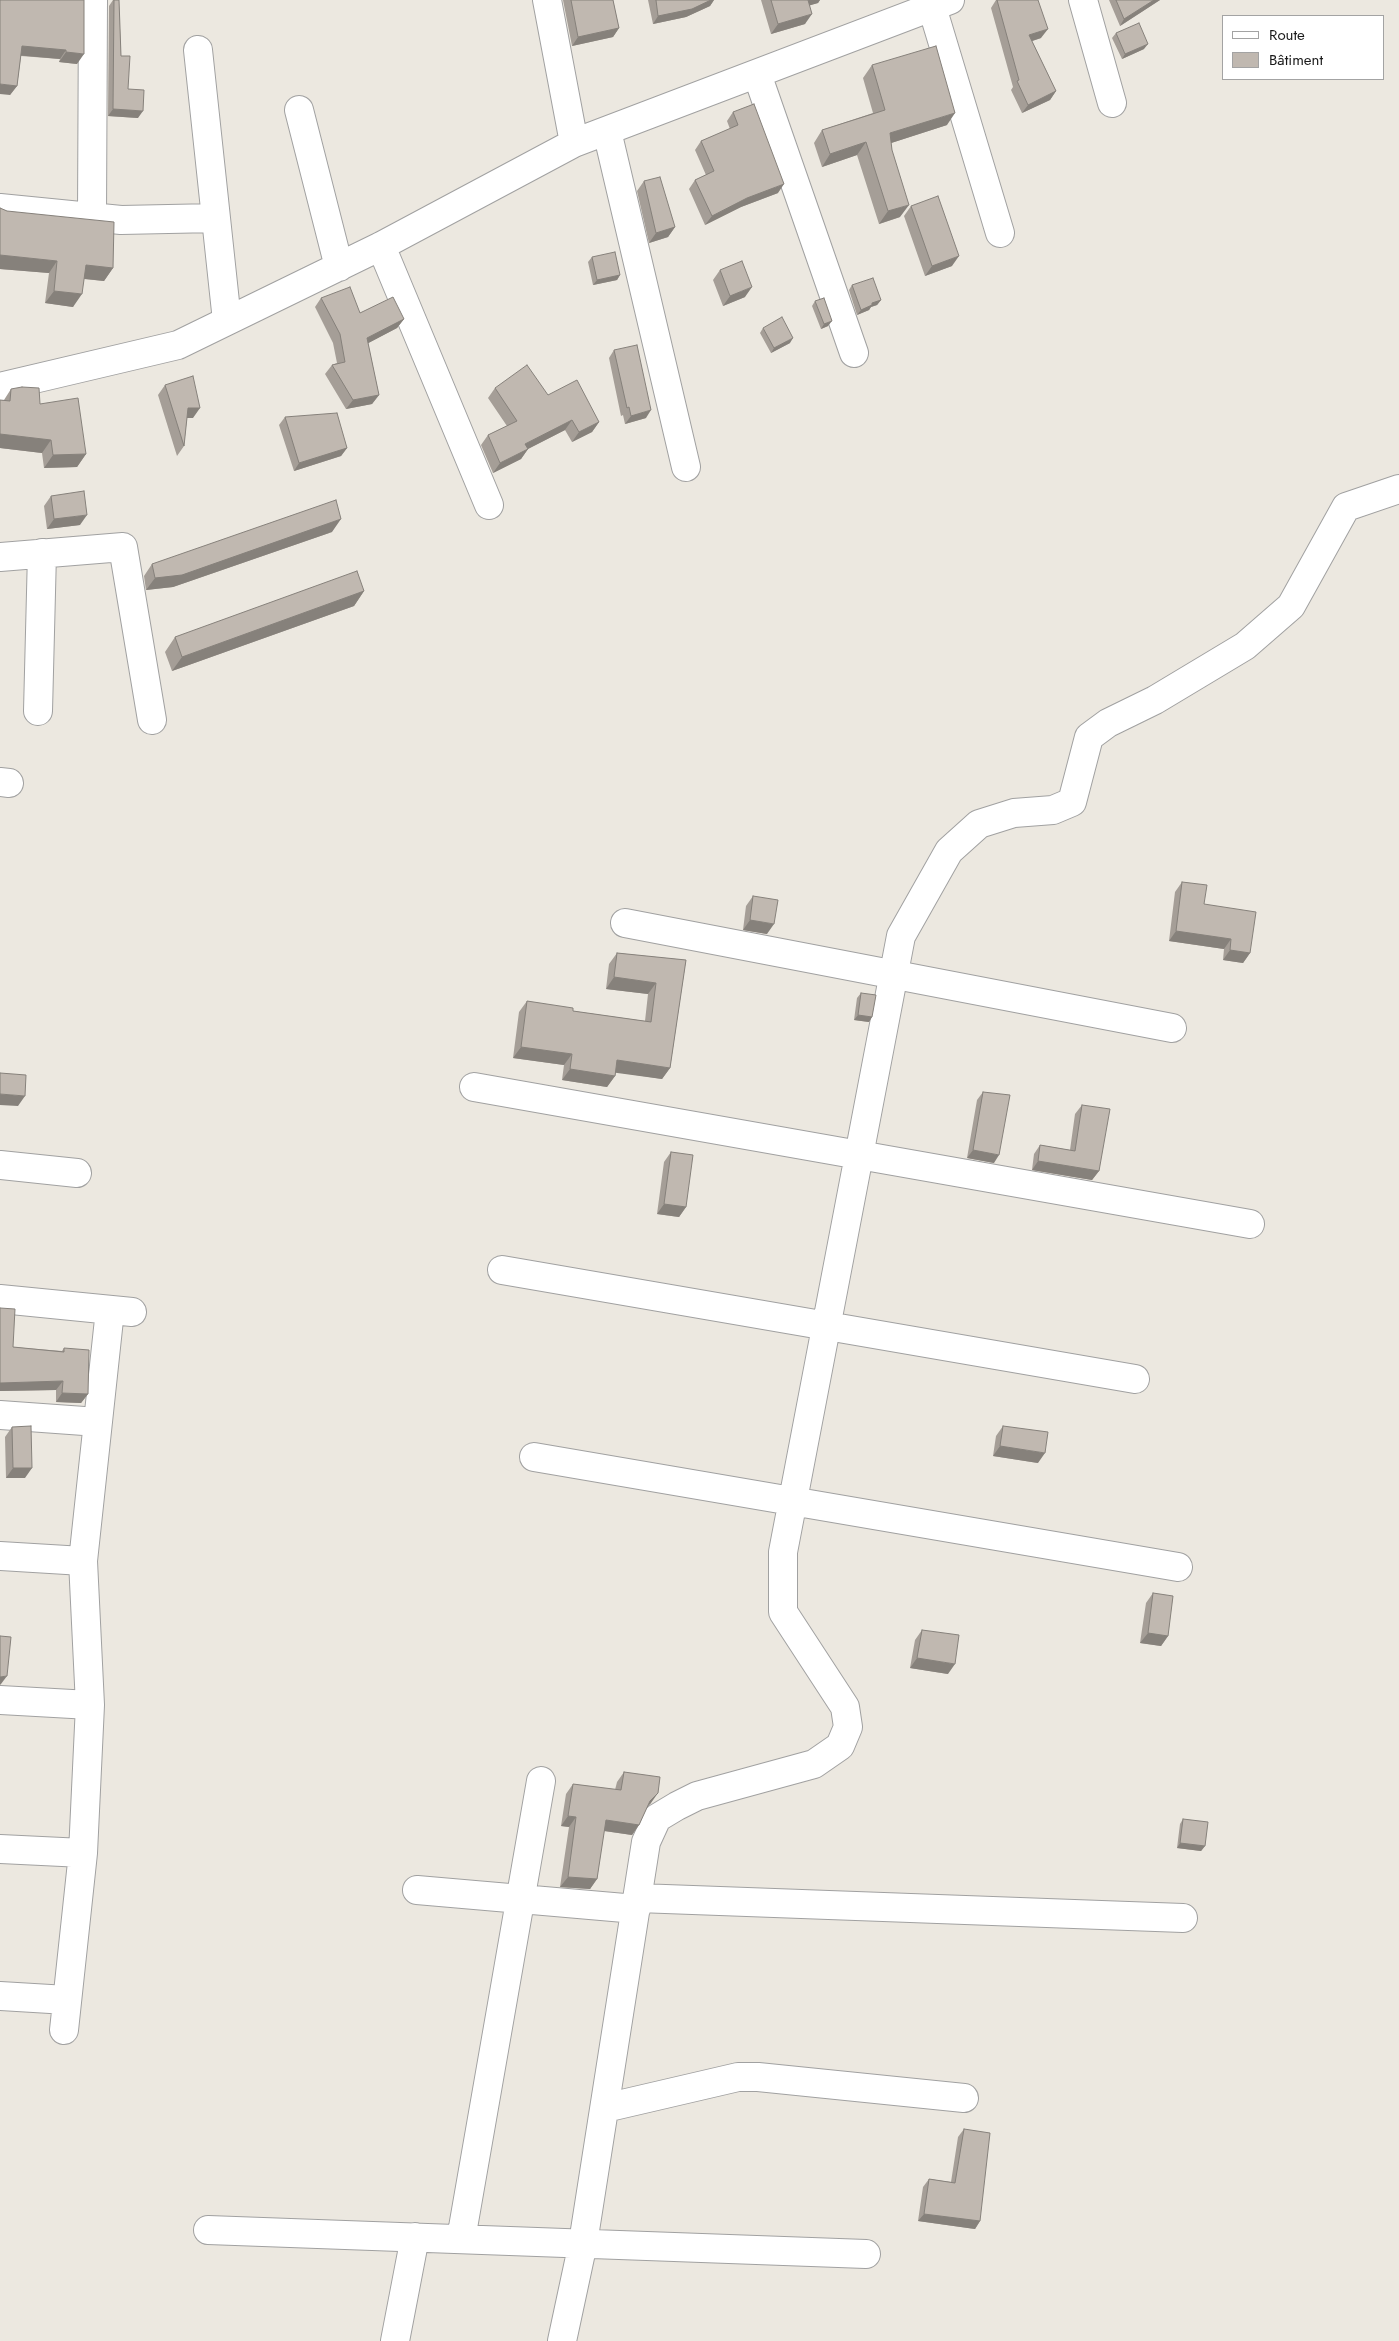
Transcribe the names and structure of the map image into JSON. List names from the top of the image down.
{
  "legend": ["Route", "Bâtiment"]
}
